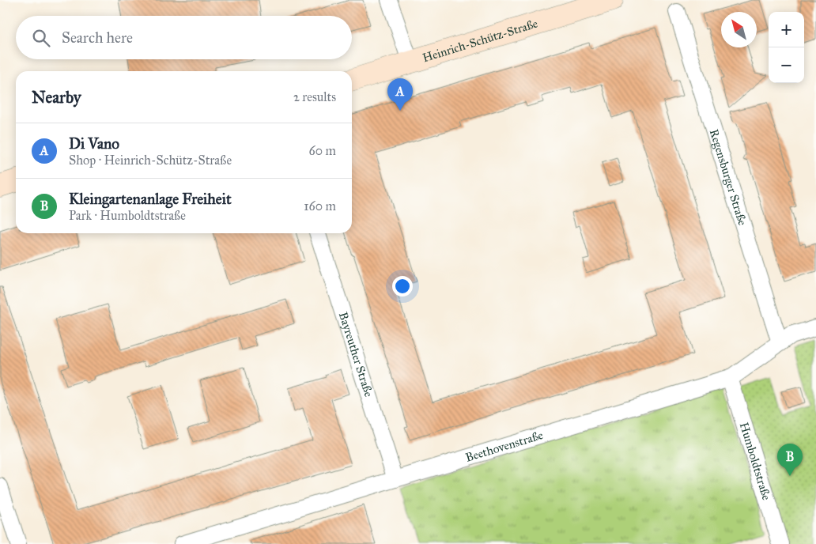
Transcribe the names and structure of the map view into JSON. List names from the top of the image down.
{
  "streets": {
    "main road": ["Heinrich-Schütz-Straße"],
    "street": [
      "Regensburger Straße",
      "Bayreuther Straße",
      "Beethovenstraße",
      "Humboldtstraße"
    ]
  },
  "crossings": [
    ["Regensburger Straße", "Beethovenstraße"],
    ["Bayreuther Straße", "Beethovenstraße"],
    ["Beethovenstraße", "Humboldtstraße"]
  ],
  "north": "top left",
  "page": {
    "map_buttons": ["+", "−"],
    "search": "Search here",
    "heading": ["Nearby", "2 results"],
    "pins": ["A", "B"],
    "list": [
      {
        "mark": "A",
        "name": "Di Vano",
        "note": "Shop · Heinrich-Schütz-Straße",
        "value": "60 m"
      },
      {
        "mark": "B",
        "name": "Kleingartenanlage Freiheit",
        "note": "Park · Humboldtstraße",
        "value": "160 m"
      }
    ]
  }
}
